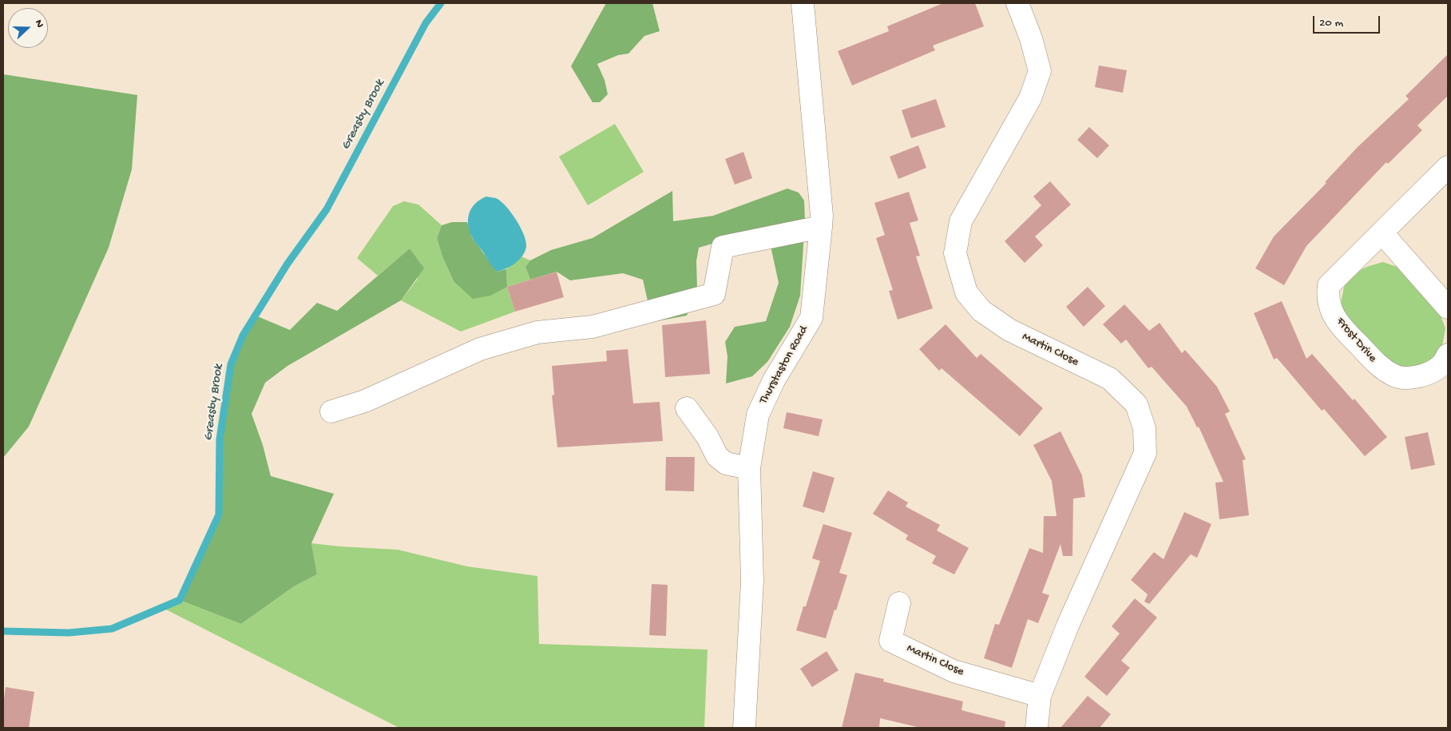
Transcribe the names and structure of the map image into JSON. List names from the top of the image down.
{
  "streets": {
    "street": ["Frost Drive", "Martin Close", "Thurstaston Road"]
  },
  "water": ["Greasby Brook"],
  "scale_bar": "20 m",
  "north": "right"
}
